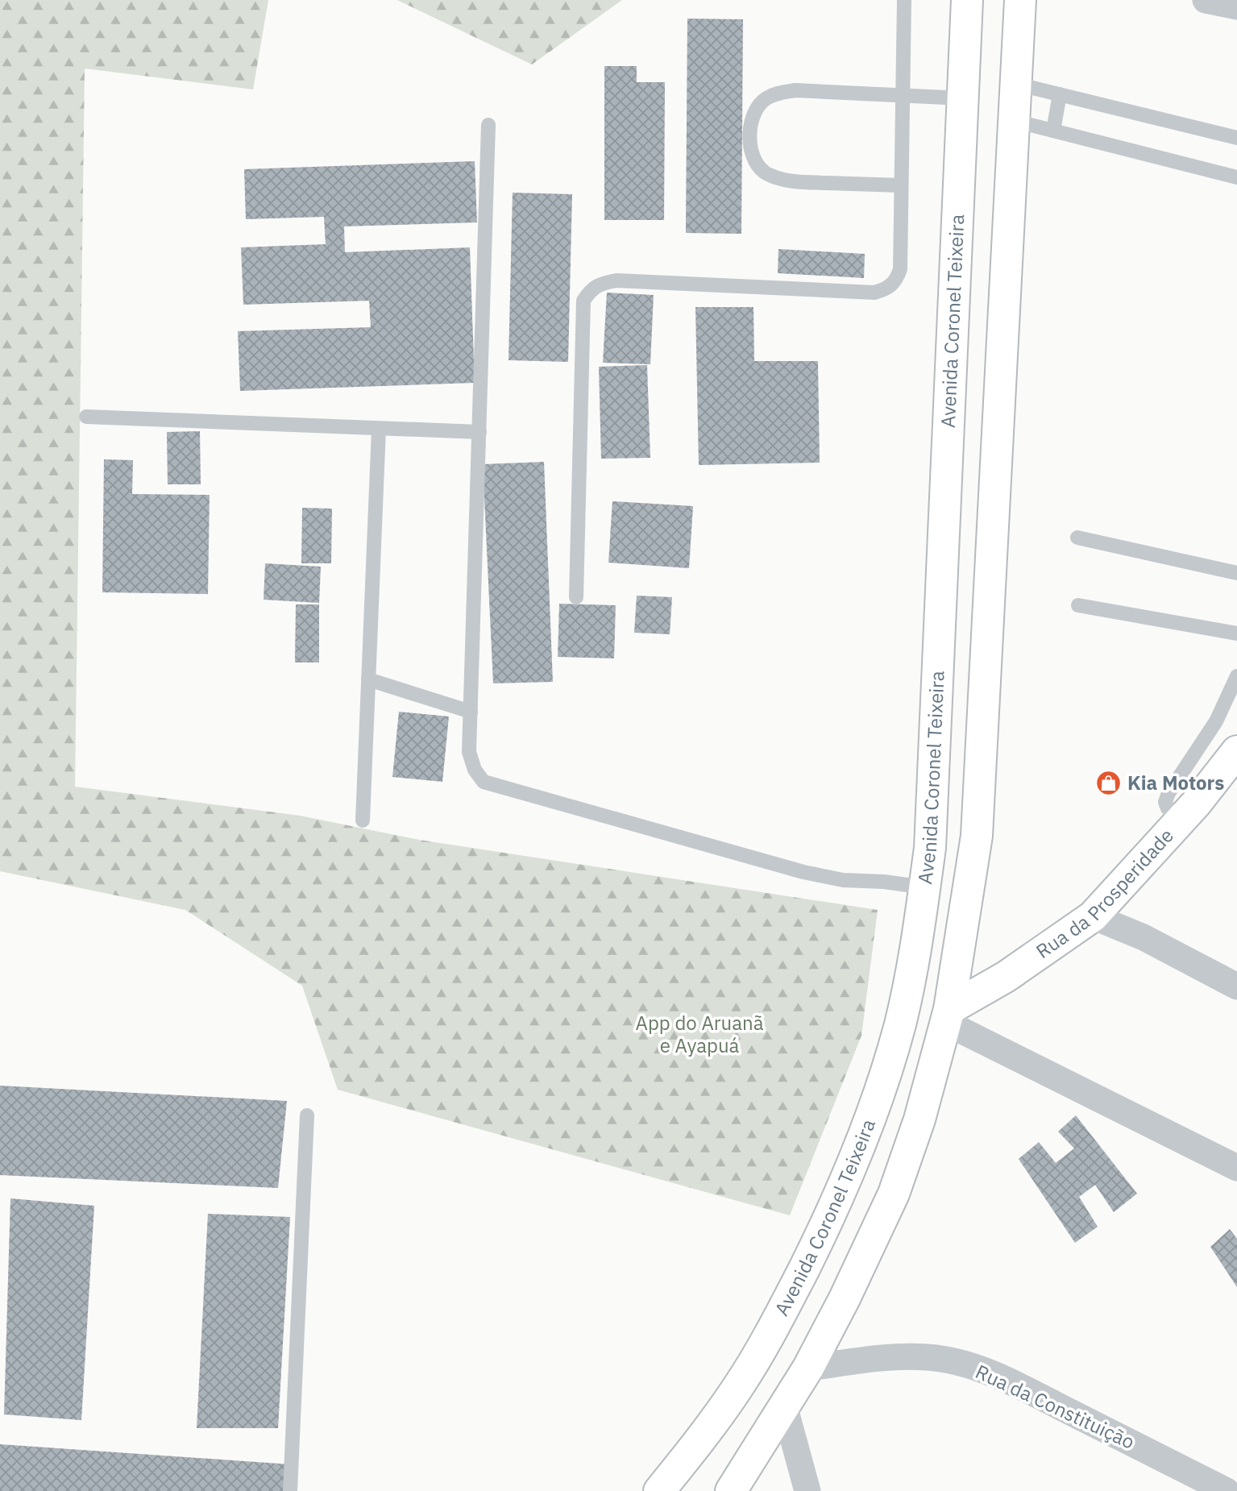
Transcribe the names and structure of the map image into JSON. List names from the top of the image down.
{
  "streets": {
    "main road": ["Avenida Coronel Teixeira", "Rua da Prosperidade"],
    "street": ["Rua da Constituição"]
  },
  "parks": ["App do Aruanã e Ayapuá"],
  "places": {
    "shop": ["Kia Motors"]
  }
}
